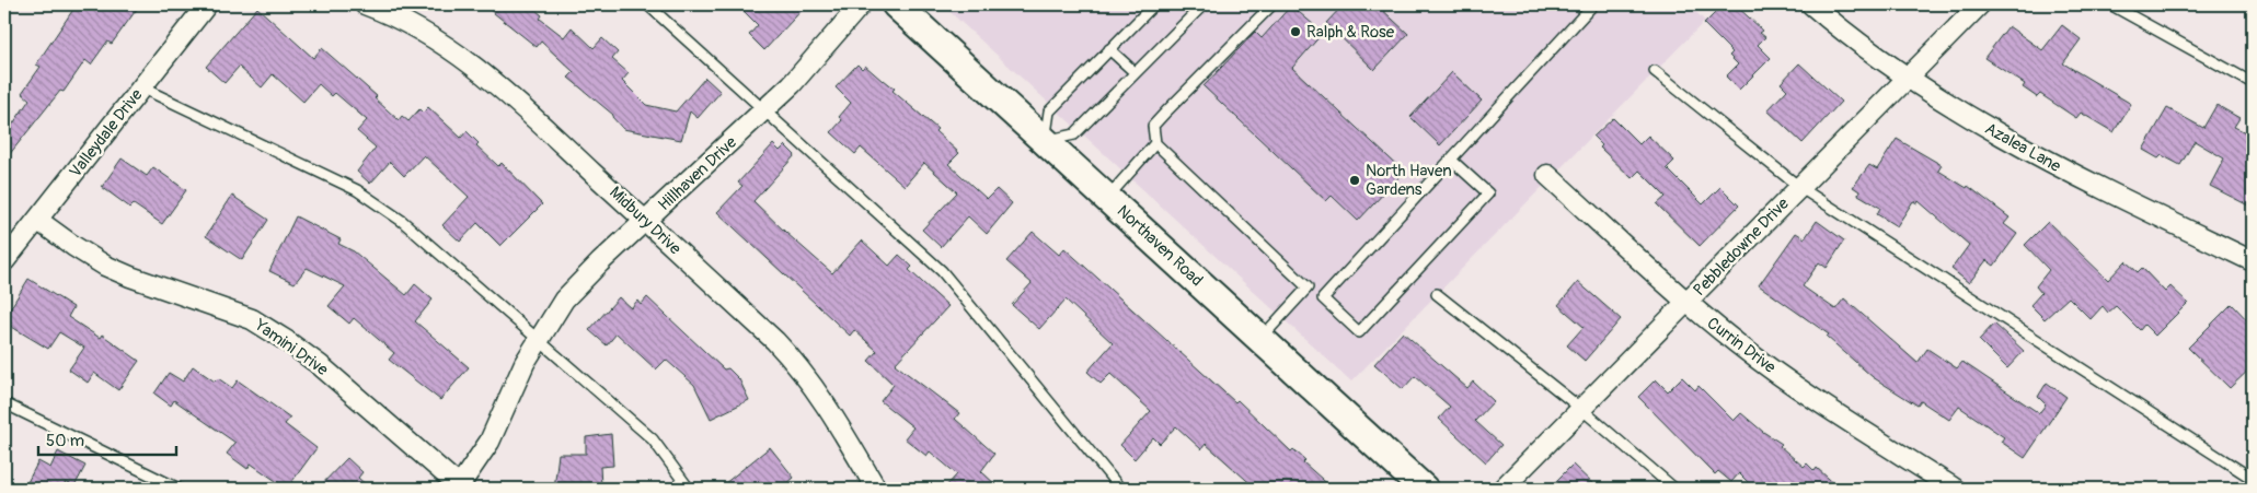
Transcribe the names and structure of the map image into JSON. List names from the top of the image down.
{
  "streets": {
    "street": [
      "Valleydale Drive",
      "Azalea Lane",
      "Hillhaven Drive",
      "Midbury Drive",
      "Northaven Road",
      "Pebbledowne Drive",
      "Currin Drive",
      "Yamini Drive"
    ]
  },
  "crossings": [
    ["Valleydale Drive", "Yamini Drive"],
    ["Azalea Lane", "Pebbledowne Drive"],
    ["Hillhaven Drive", "Midbury Drive"],
    ["Hillhaven Drive", "Yamini Drive"],
    ["Pebbledowne Drive", "Currin Drive"]
  ],
  "places": ["Ralph & Rose", "North Haven Gardens"],
  "scale_bar": "50 m"
}
